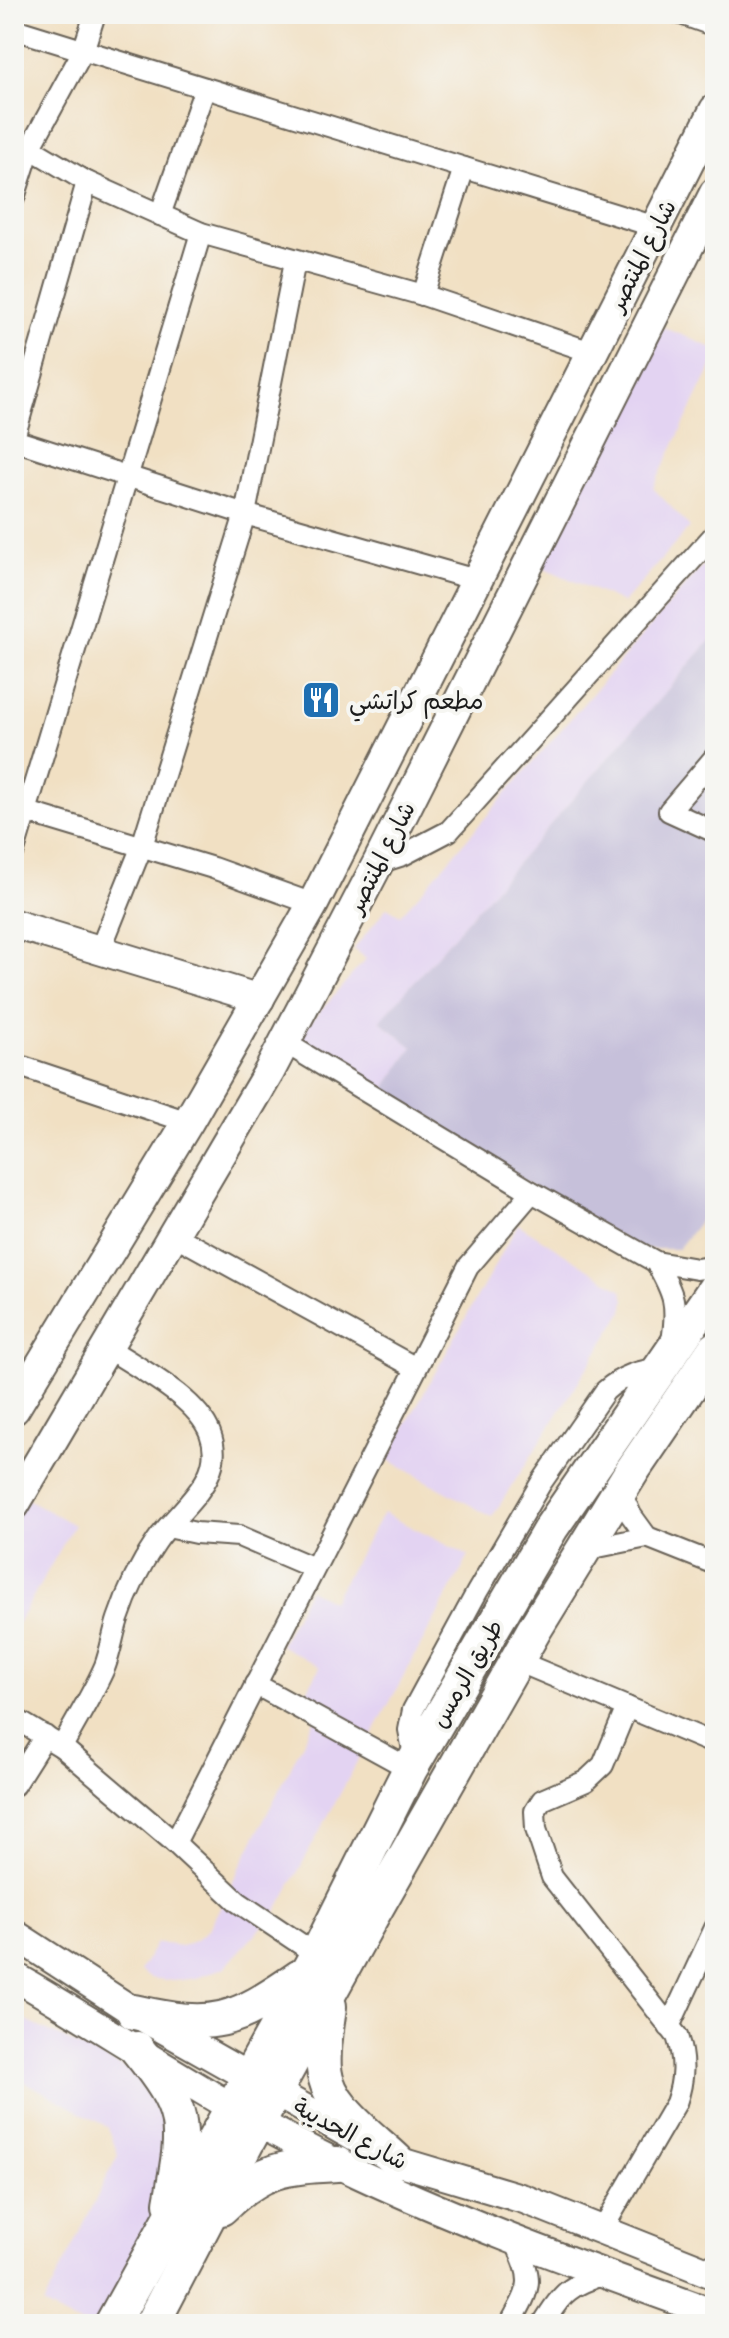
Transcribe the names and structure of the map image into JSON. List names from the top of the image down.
{
  "streets": {
    "highway": ["طريق الرمس"],
    "main road": ["شارع المنتصر", "شارع الحديبة"]
  },
  "crossings": [
    ["طريق الرمس", "شارع الحديبة"]
  ],
  "places": {
    "restaurant": ["مطعم كراتشي"]
  }
}
